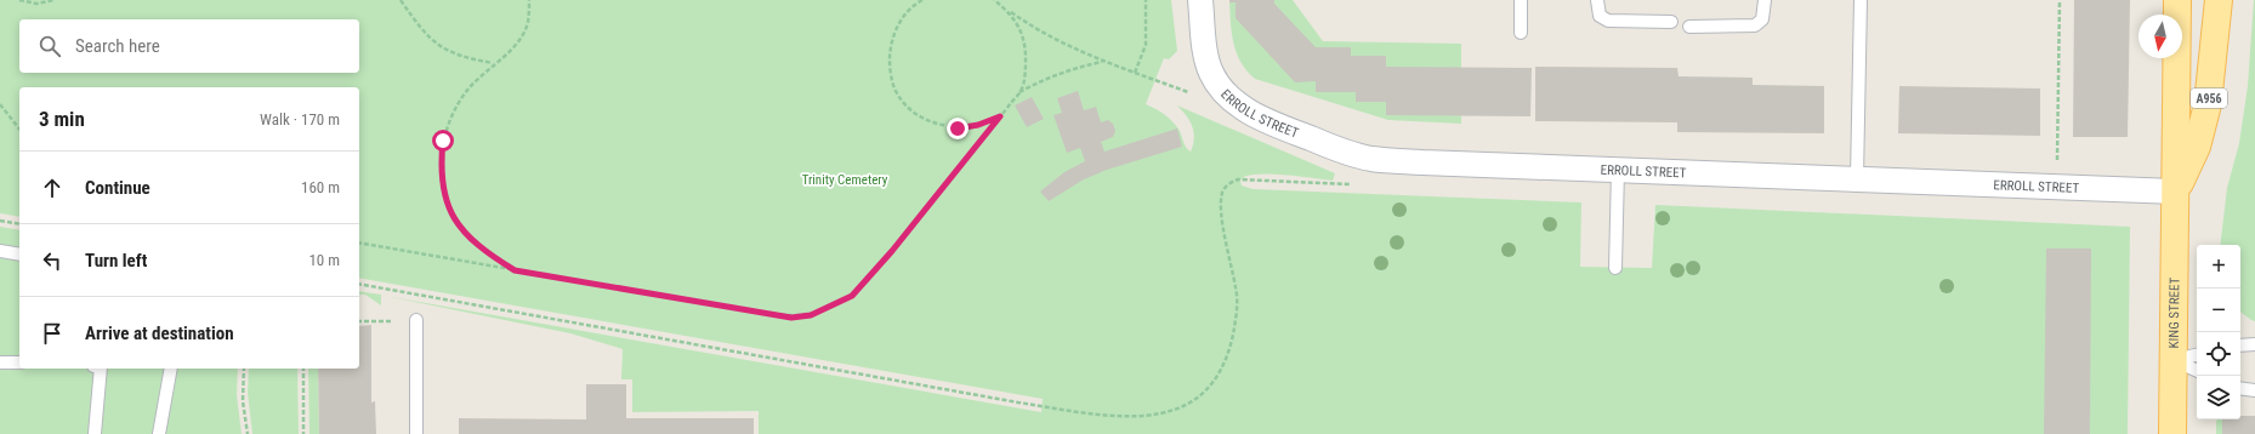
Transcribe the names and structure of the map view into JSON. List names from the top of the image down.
{
  "streets": {
    "main road": ["A956", "KING STREET"],
    "street": ["ERROLL STREET"]
  },
  "crossings": [
    ["ERROLL STREET", "KING STREET"]
  ],
  "parks": ["Trinity Cemetery"],
  "north": "bottom",
  "page": {
    "search": "Search here",
    "heading": ["3 min", "Walk · 170 m"],
    "list": [
      ["Continue", "160 m"],
      ["Turn left", "10 m"],
      "Arrive at destination"
    ],
    "map_buttons": ["+", "−"]
  }
}
